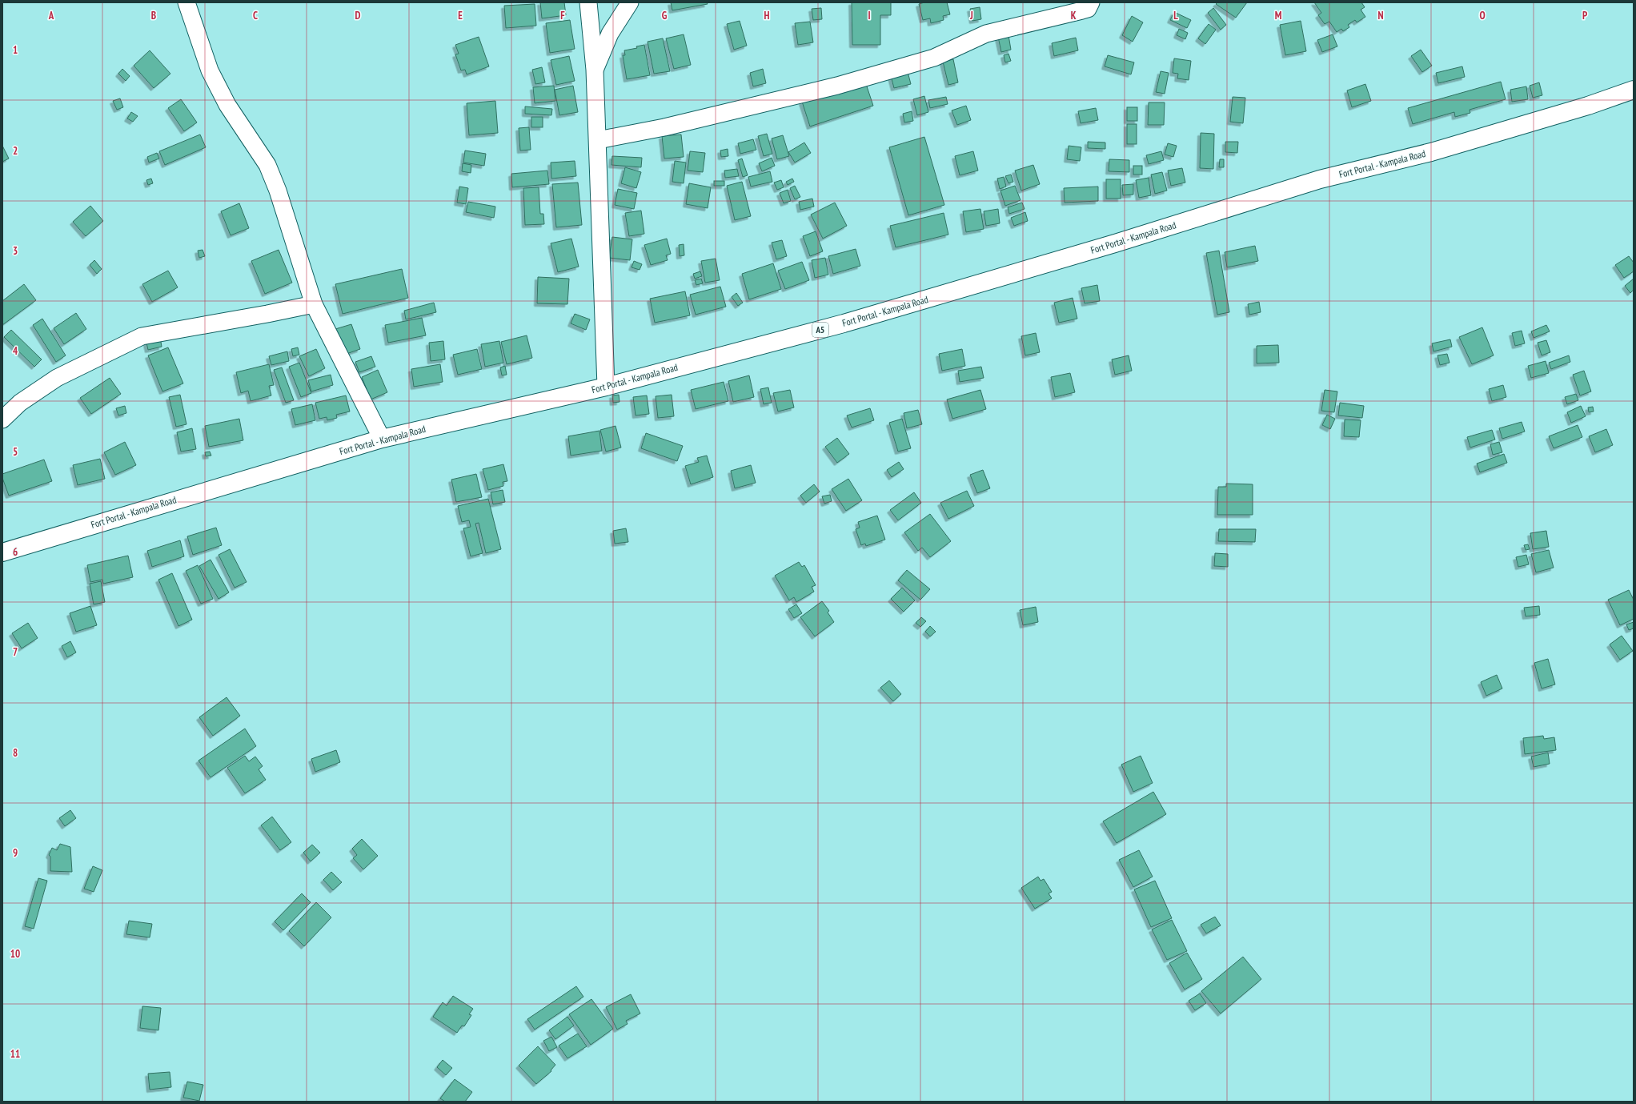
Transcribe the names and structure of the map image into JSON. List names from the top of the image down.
{
  "streets": {
    "main road": ["Fort Portal - Kampala Road", "A5"]
  },
  "grid": {
    "columns": [
      "A",
      "B",
      "C",
      "D",
      "E",
      "F",
      "G",
      "H",
      "I",
      "J",
      "K",
      "L",
      "M",
      "N",
      "O",
      "P"
    ],
    "rows": [
      "1",
      "2",
      "3",
      "4",
      "5",
      "6",
      "7",
      "8",
      "9",
      "10",
      "11"
    ]
  }
}
